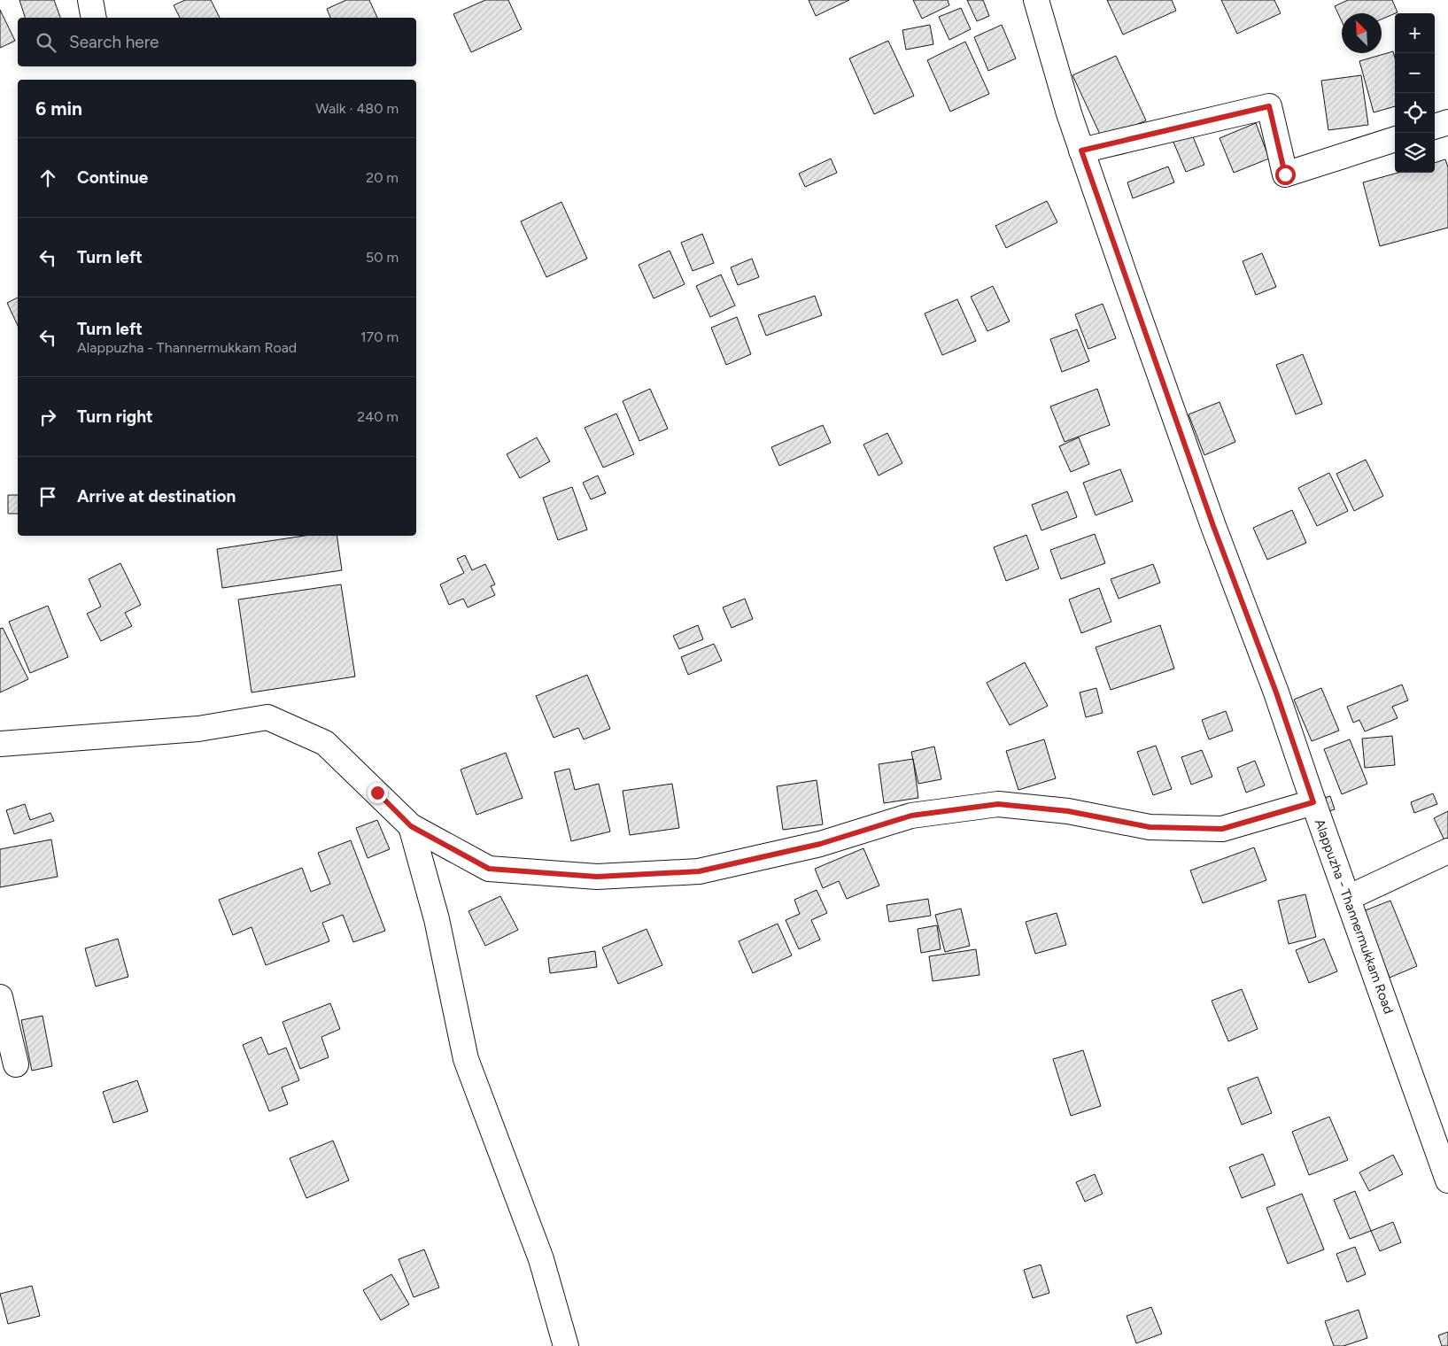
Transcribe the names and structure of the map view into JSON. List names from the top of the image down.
{
  "streets": {
    "street": ["Alappuzha - Thannermukkam Road"]
  },
  "north": "top left",
  "page": {
    "map_buttons": ["+", "−"],
    "search": "Search here",
    "heading": ["6 min", "Walk · 480 m"],
    "list": [
      ["Continue", "20 m"],
      ["Turn left", "50 m"],
      ["Turn left", "Alappuzha - Thannermukkam Road", "170 m"],
      ["Turn right", "240 m"],
      "Arrive at destination"
    ]
  }
}
